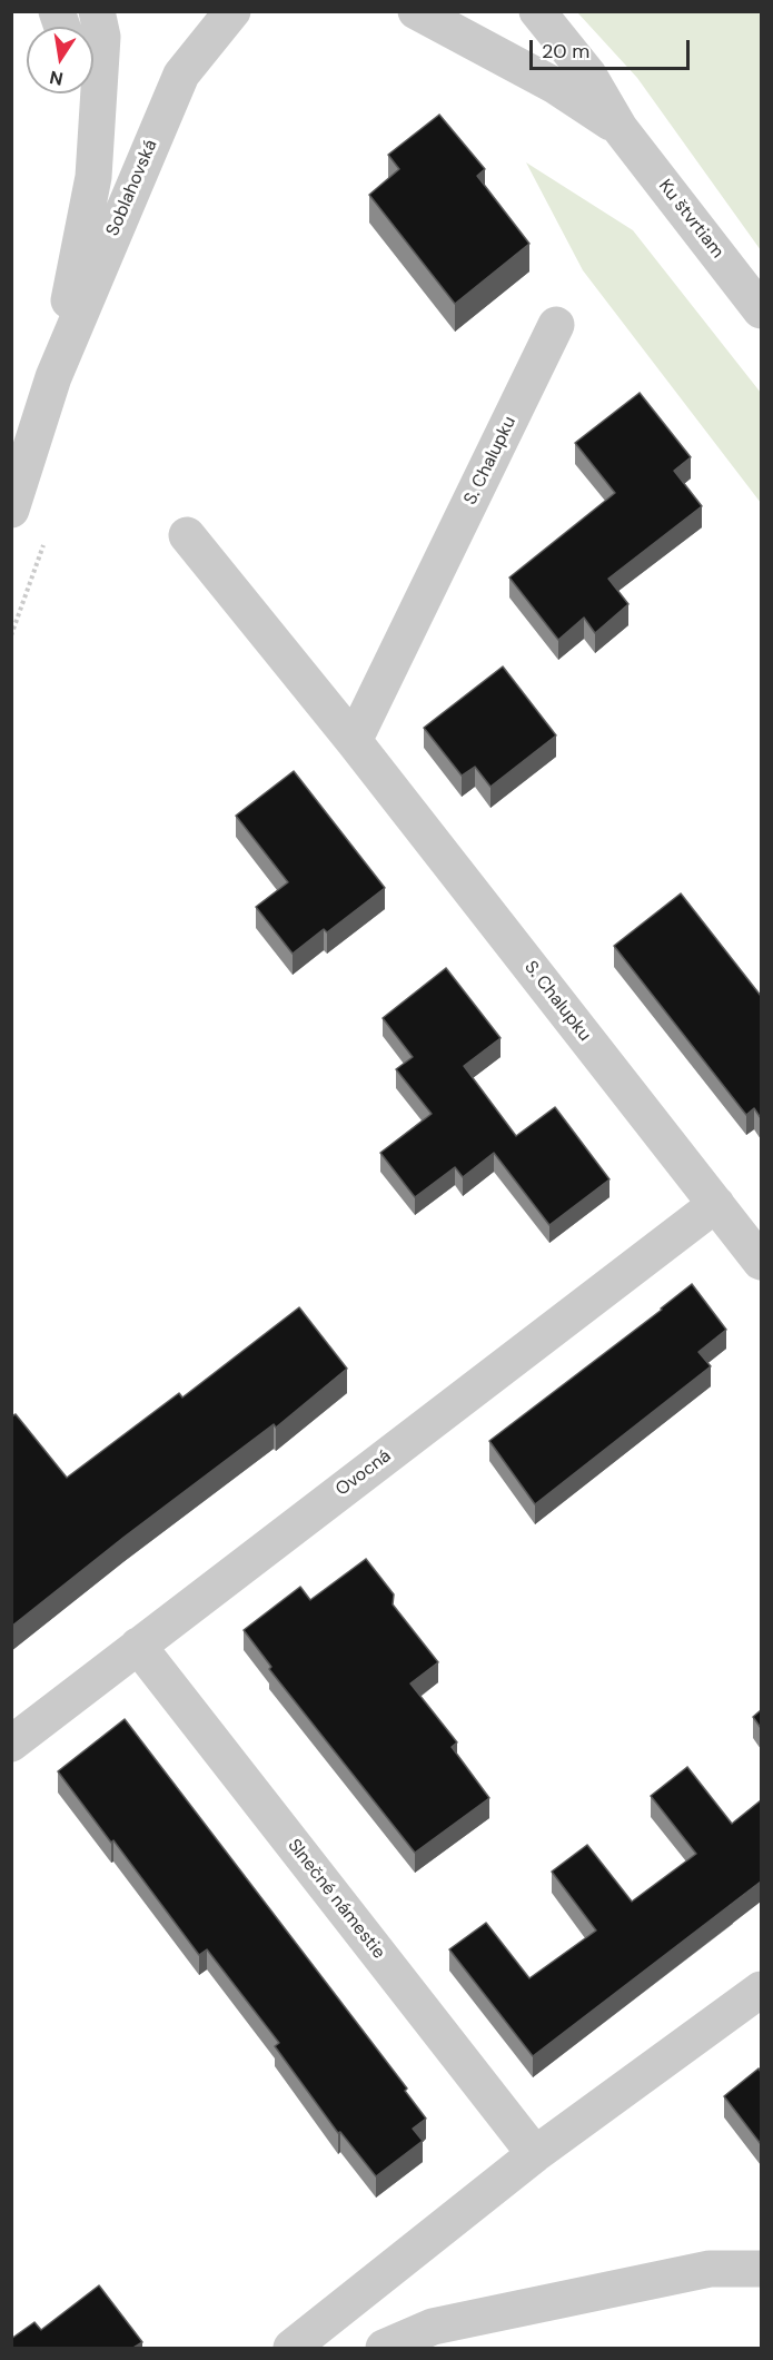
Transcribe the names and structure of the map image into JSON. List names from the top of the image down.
{
  "streets": {
    "street": [
      "Soblahovská",
      "Ku štvrtiam",
      "S. Chalupku",
      "Ovocná",
      "Slnečné námestie"
    ]
  },
  "crossings": [
    ["S. Chalupku", "Ovocná"],
    ["Ovocná", "Slnečné námestie"]
  ],
  "scale_bar": "20 m",
  "north": "bottom"
}
